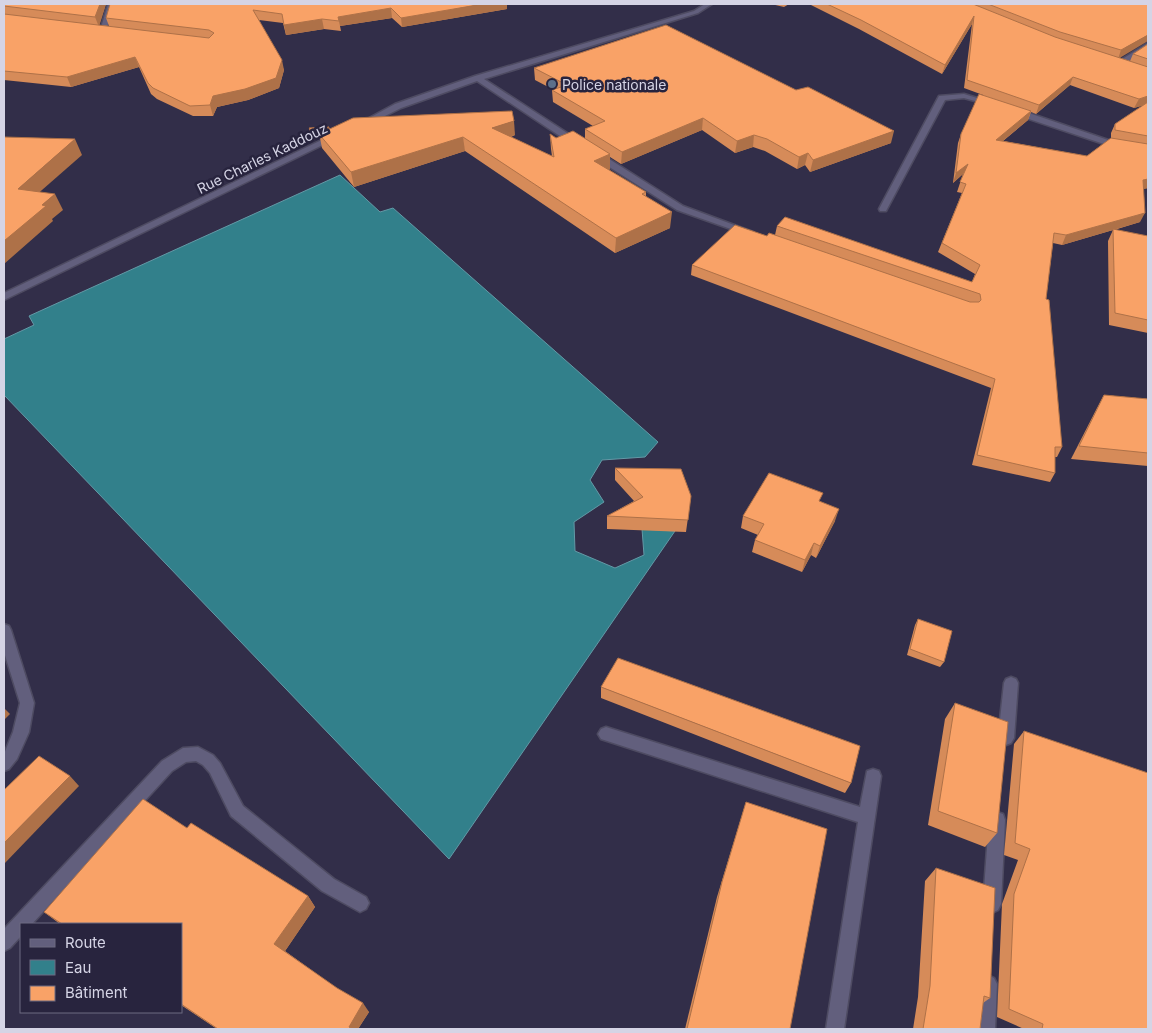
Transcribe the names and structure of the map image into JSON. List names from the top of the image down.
{
  "streets": {
    "street": ["Rue Charles Kaddouz"]
  },
  "places": ["Police nationale"],
  "legend": ["Route", "Eau", "Bâtiment"]
}
